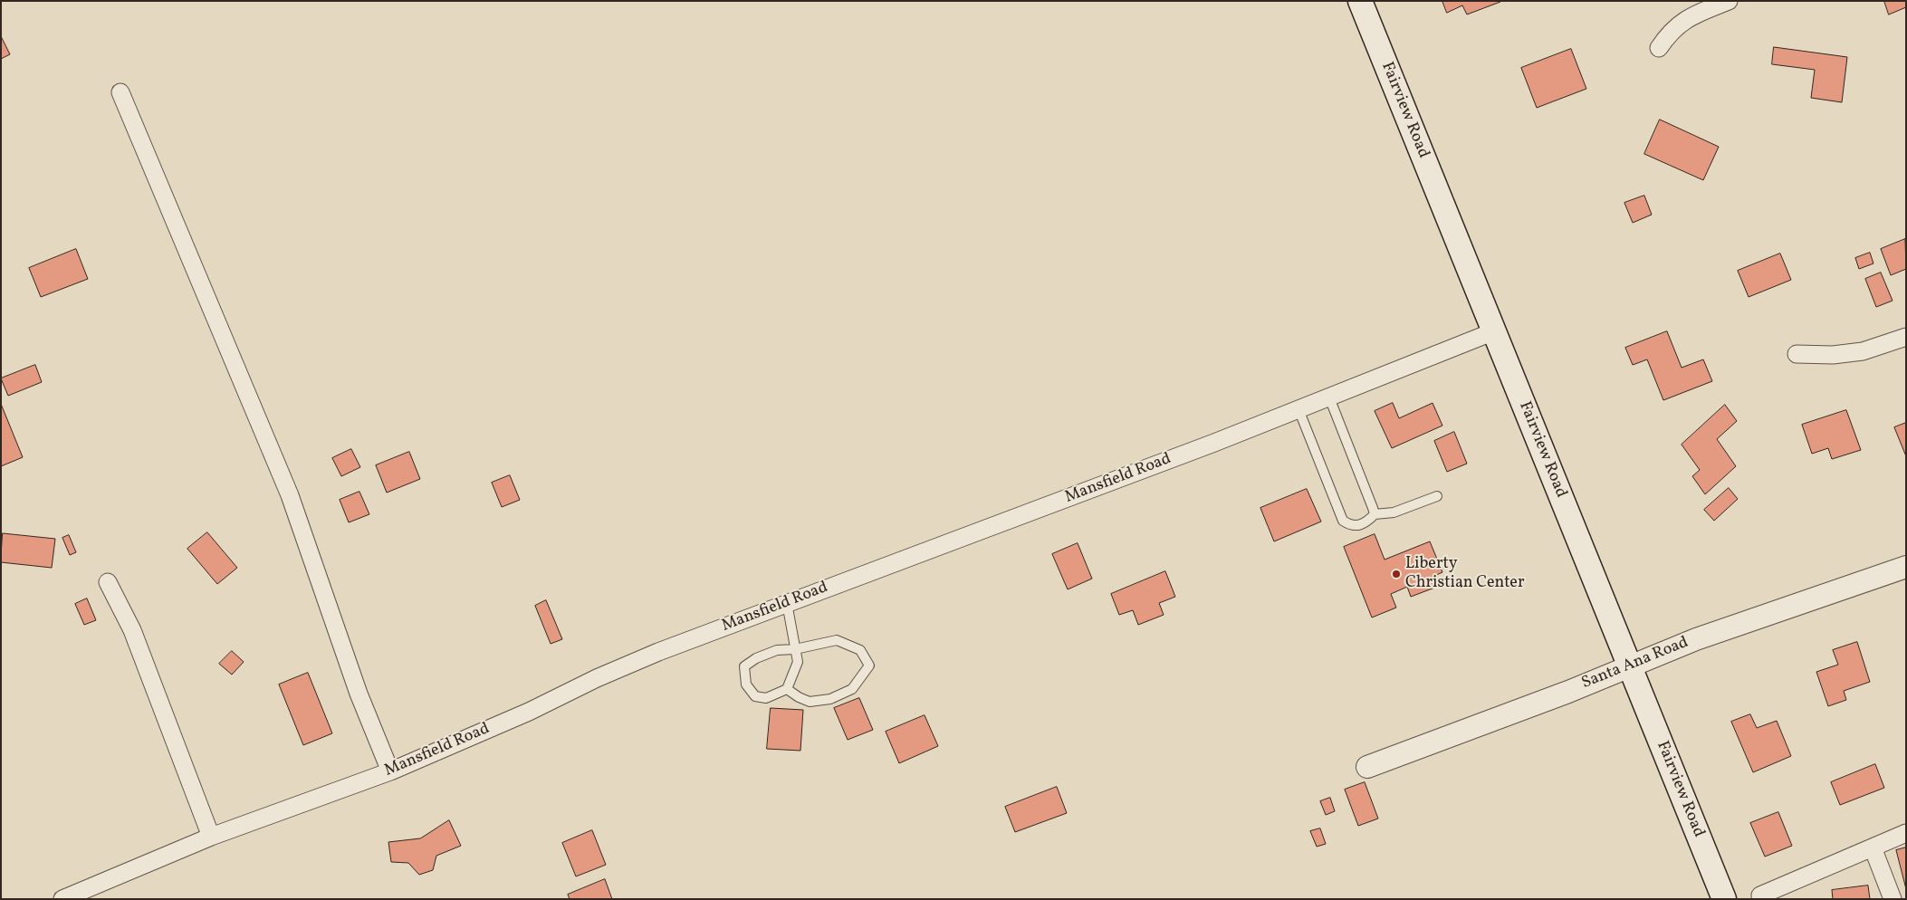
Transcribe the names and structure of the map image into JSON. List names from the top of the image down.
{
  "streets": {
    "main road": ["Fairview Road"],
    "street": ["Mansfield Road", "Santa Ana Road"]
  },
  "crossings": [
    ["Fairview Road", "Mansfield Road"],
    ["Fairview Road", "Santa Ana Road"]
  ],
  "places": ["Liberty Christian Center"]
}
